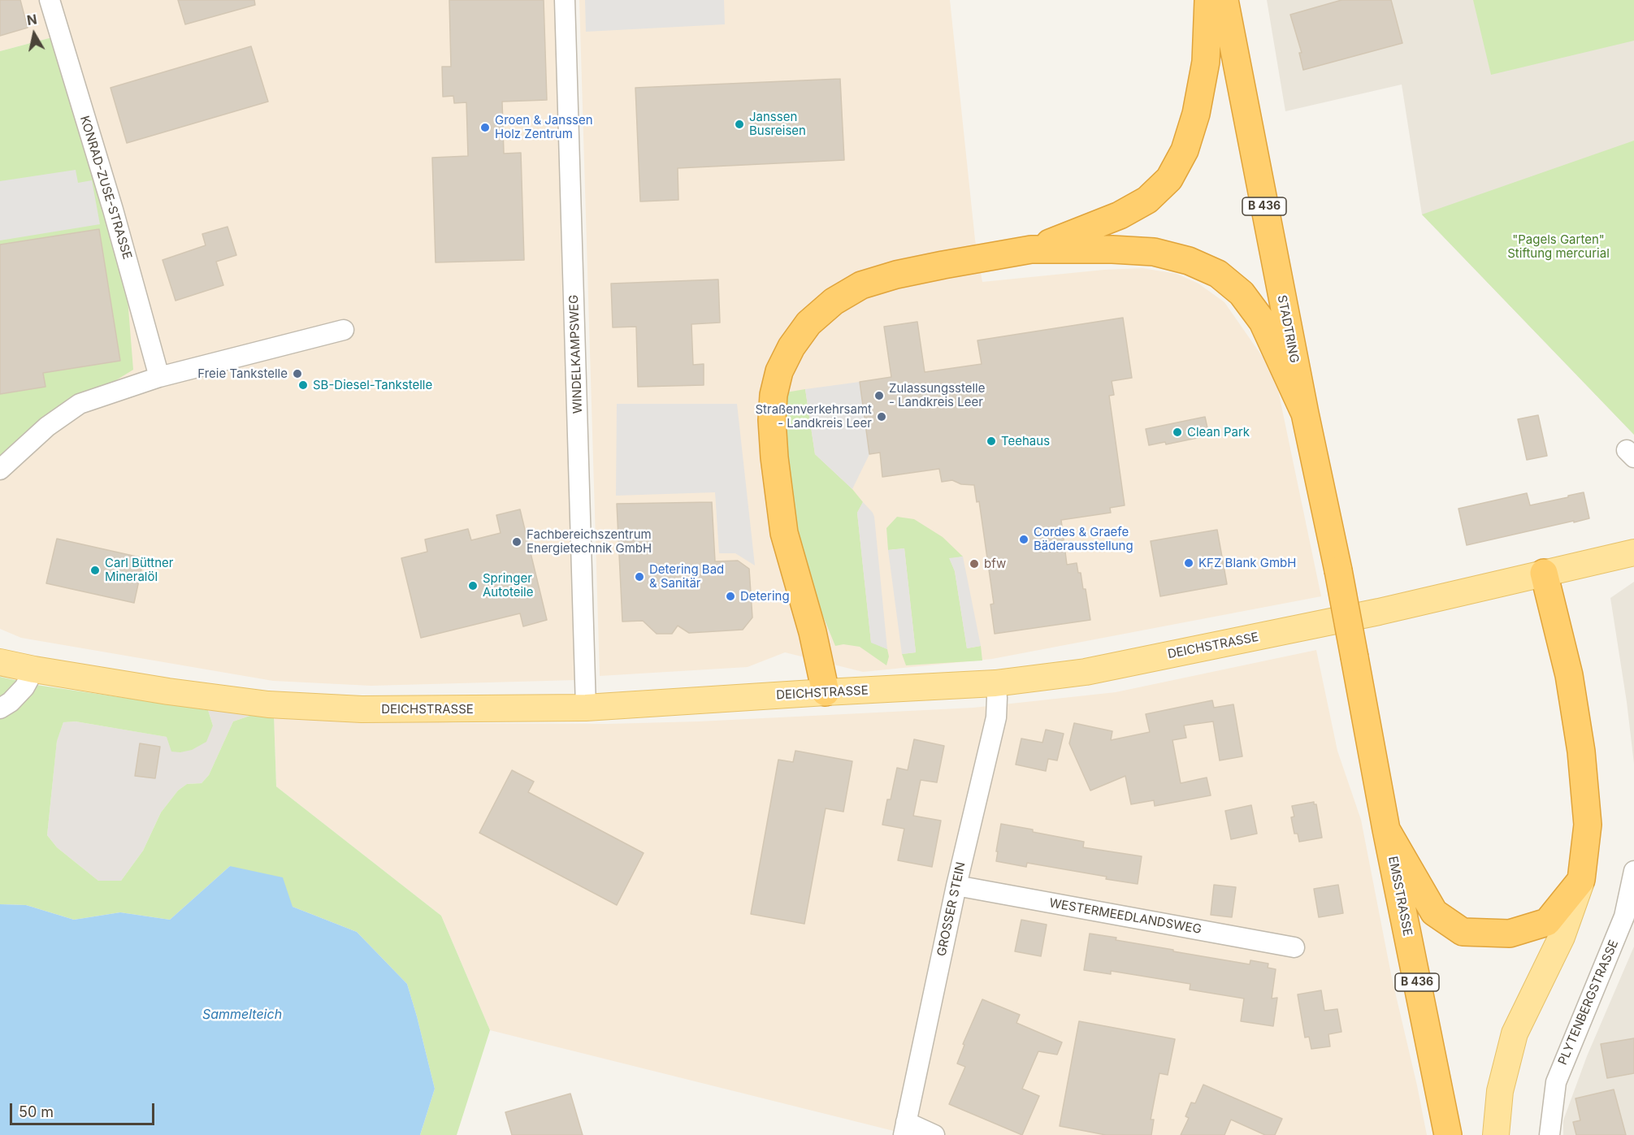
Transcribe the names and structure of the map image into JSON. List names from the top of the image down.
{
  "streets": {
    "highway": ["B 436", "STADTRING", "EMSSTRASSE"],
    "main road": ["DEICHSTRASSE"],
    "street": [
      "KONRAD-ZUSE-STRASSE",
      "WINDELKAMPSWEG",
      "GROSSER STEIN",
      "WESTERMEEDLANDSWEG",
      "PLYTENBERGSTRASSE"
    ]
  },
  "crossings": [
    ["STADTRING", "EMSSTRASSE"],
    ["WINDELKAMPSWEG", "DEICHSTRASSE"],
    ["DEICHSTRASSE", "GROSSER STEIN"],
    ["GROSSER STEIN", "WESTERMEEDLANDSWEG"]
  ],
  "water": ["Sammelteich"],
  "parks": ["\"Pagels Garten\" Stiftung mercurial"],
  "places": [
    "Janssen Busreisen",
    "Groen & Janssen Holz Zentrum",
    "Freie Tankstelle",
    "SB-Diesel-Tankstelle",
    "Zulassungsstelle - Landkreis Leer",
    "Straßenverkehrsamt - Landkreis Leer",
    "Clean Park",
    "Teehaus",
    "Cordes & Graefe Bäderausstellung",
    "Fachbereichszentrum Energietechnik GmbH",
    "KFZ Blank GmbH",
    "bfw",
    "Carl Büttner Mineralöl",
    "Detering Bad & Sanitär",
    "Springer Autoteile",
    "Detering"
  ],
  "scale_bar": "50 m",
  "north": "top"
}
